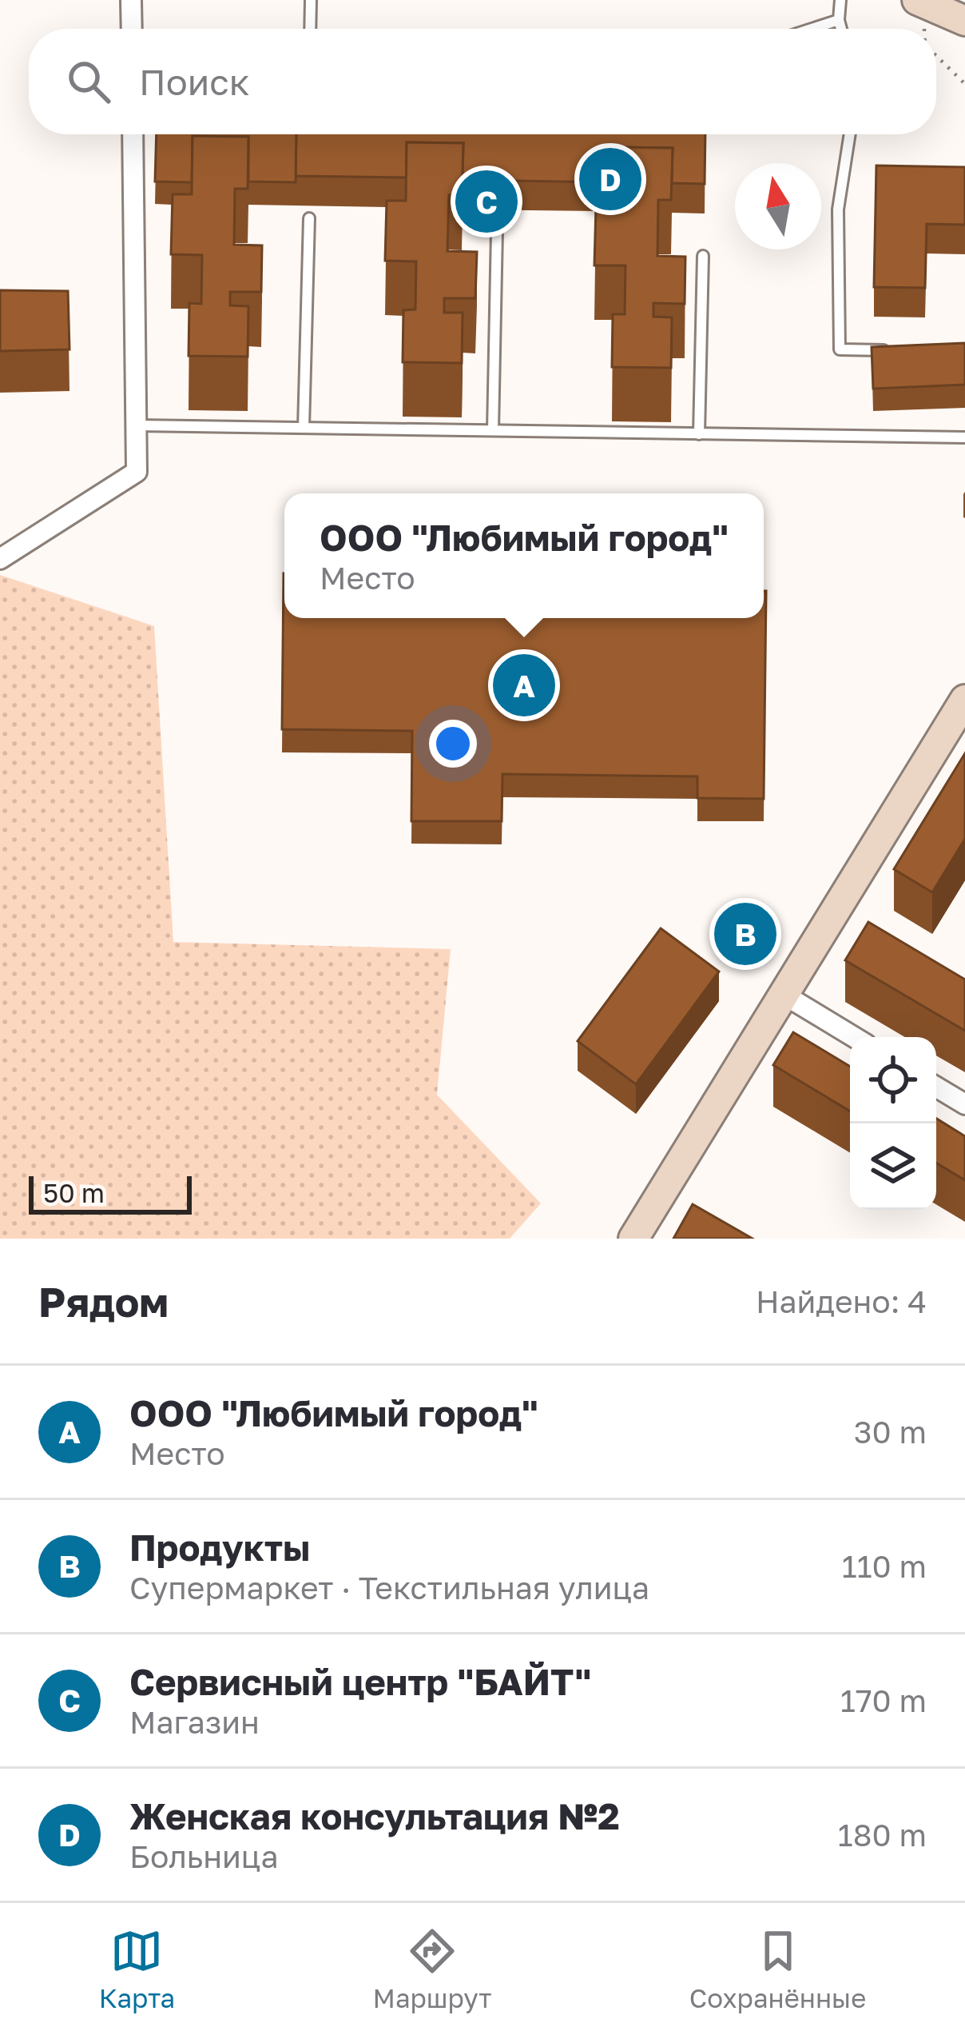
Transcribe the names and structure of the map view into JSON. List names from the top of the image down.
{
  "scale_bar": "50 m",
  "north": "top",
  "page": {
    "search": "Поиск",
    "pins": [
      "D",
      "C",
      "A",
      "B"
    ],
    "popup": ["ООО \"Любимый город\"", "Место"],
    "scale": "50 m",
    "heading": ["Рядом", "Найдено: 4"],
    "list": [
      {
        "mark": "A",
        "name": "ООО \"Любимый город\"",
        "note": "Место",
        "value": "30 m"
      },
      {
        "mark": "B",
        "name": "Продукты",
        "note": "Супермаркет · Текстильная улица",
        "value": "110 m"
      },
      {
        "mark": "C",
        "name": "Сервисный центр \"БАЙТ\"",
        "note": "Магазин",
        "value": "170 m"
      },
      {
        "mark": "D",
        "name": "Женская консультация №2",
        "note": "Больница",
        "value": "180 m"
      }
    ],
    "nav": ["Карта", "Маршрут", "Сохранённые"]
  }
}
